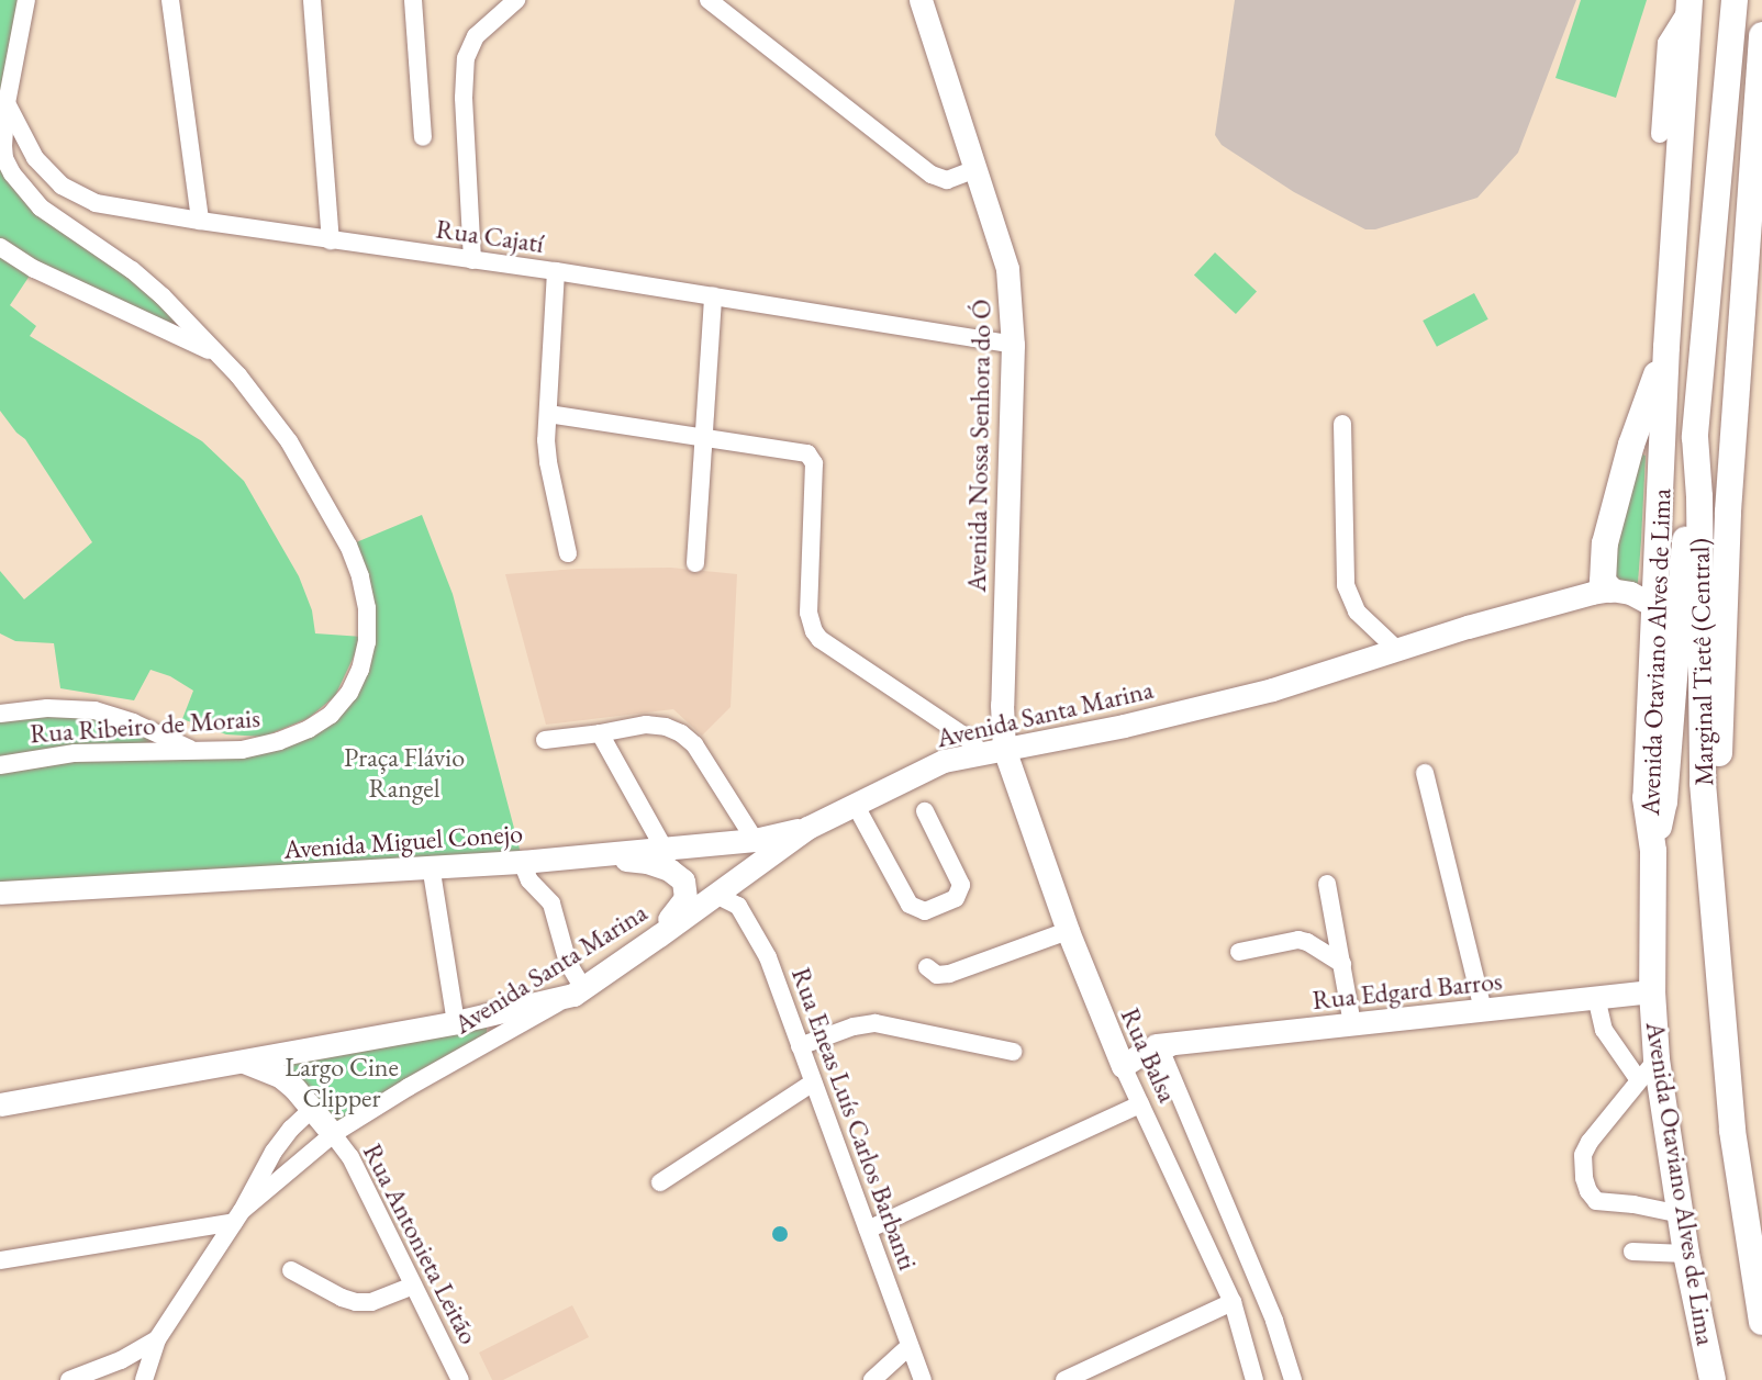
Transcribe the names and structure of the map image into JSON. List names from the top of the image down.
{
  "streets": {
    "highway": ["Avenida Otaviano Alves de Lima", "Marginal Tietê (Central)"],
    "main road": [
      "Avenida Nossa Senhora do Ó",
      "Avenida Santa Marina",
      "Avenida Miguel Conejo",
      "Rua Edgard Barros",
      "Rua Balsa"
    ],
    "street": [
      "Rua Cajatí",
      "Rua Ribeiro de Morais",
      "Rua Eneas Luís Carlos Barbanti",
      "Rua Antonieta Leitão"
    ]
  },
  "crossings": [
    ["Rua Cajatí", "Avenida Nossa Senhora do Ó"],
    ["Rua Cajatí", "Rua Ribeiro de Morais"],
    ["Avenida Nossa Senhora do Ó", "Avenida Santa Marina"],
    ["Avenida Nossa Senhora do Ó", "Rua Balsa"],
    ["Avenida Otaviano Alves de Lima", "Rua Edgard Barros"],
    ["Avenida Santa Marina", "Avenida Miguel Conejo"],
    ["Avenida Santa Marina", "Rua Balsa"],
    ["Avenida Santa Marina", "Rua Eneas Luís Carlos Barbanti"],
    ["Avenida Santa Marina", "Rua Antonieta Leitão"],
    ["Rua Edgard Barros", "Rua Balsa"]
  ],
  "parks": ["Praça Flávio Rangel", "Largo Cine Clipper"]
}
